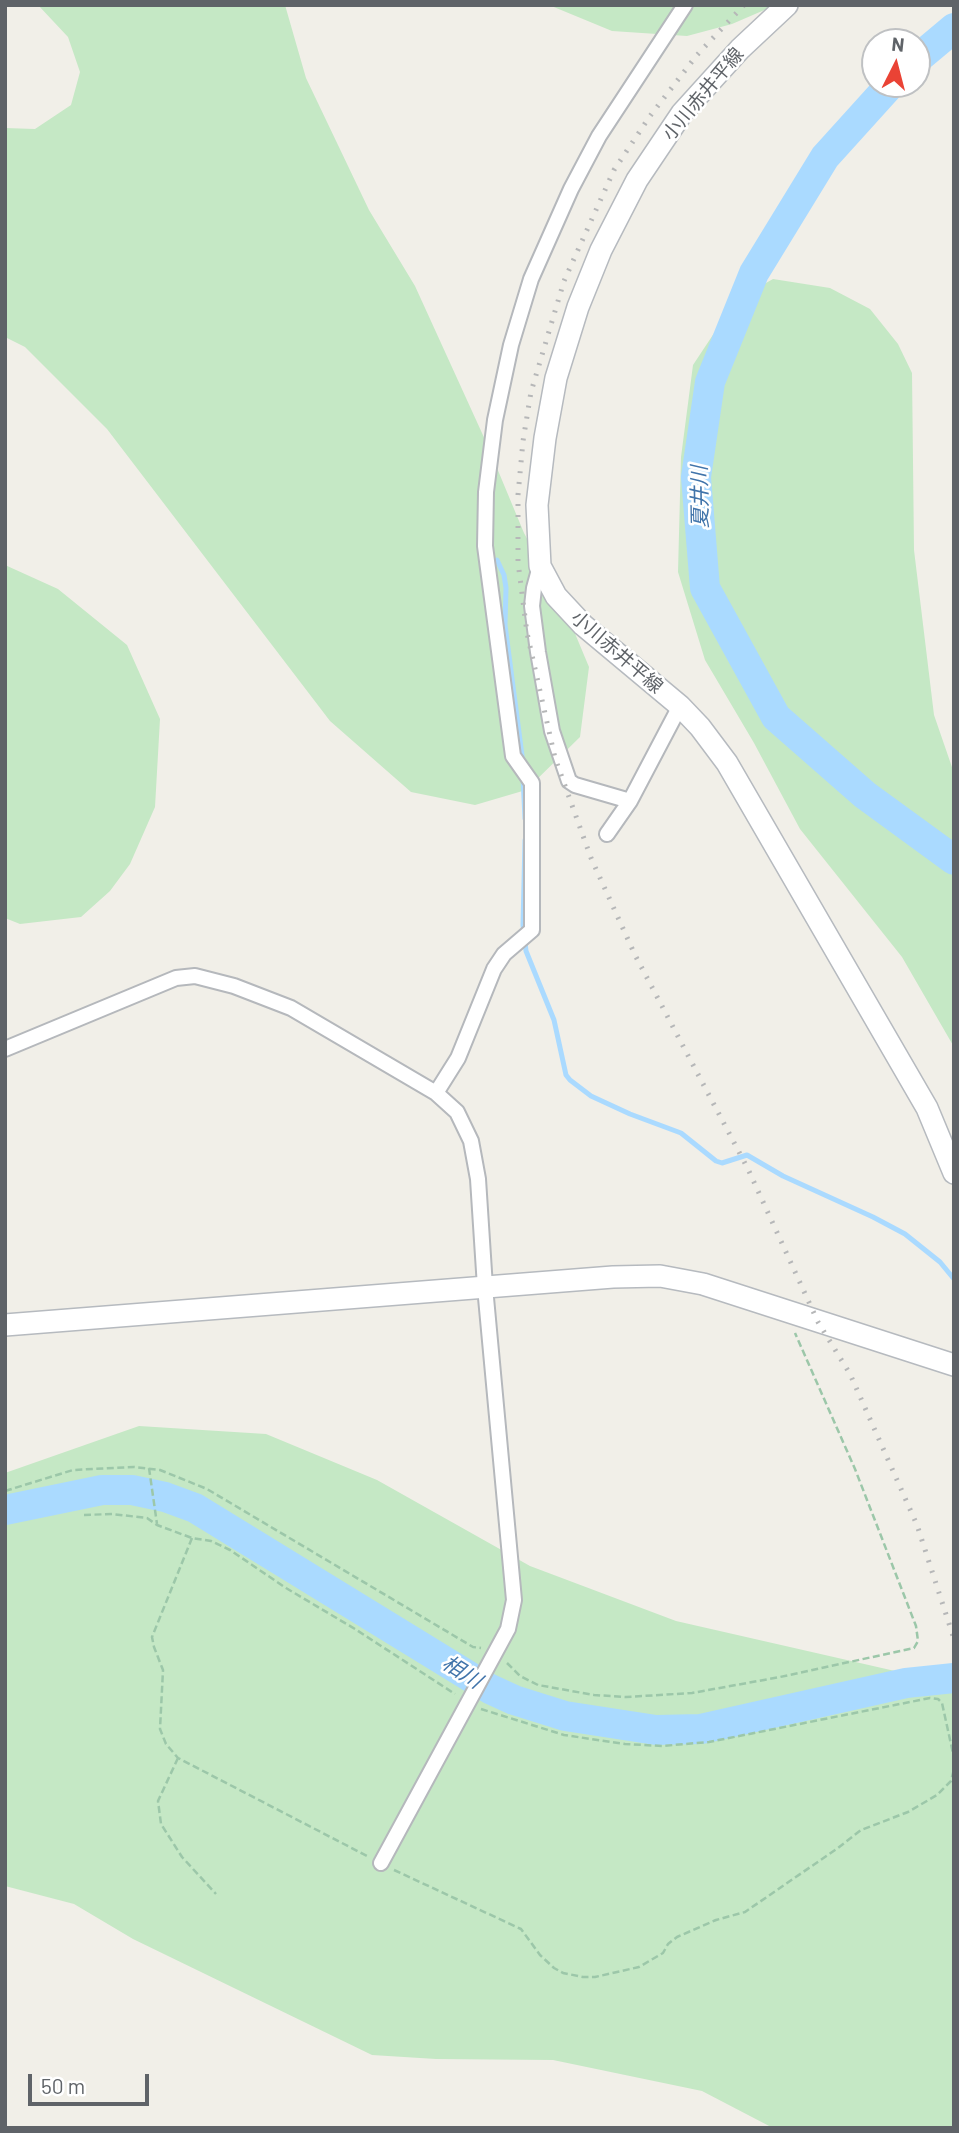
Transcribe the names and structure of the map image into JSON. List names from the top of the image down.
{
  "streets": {
    "main road": ["小川赤井平線"]
  },
  "water": ["夏井川", "相川"],
  "scale_bar": "50 m",
  "north": "top"
}
